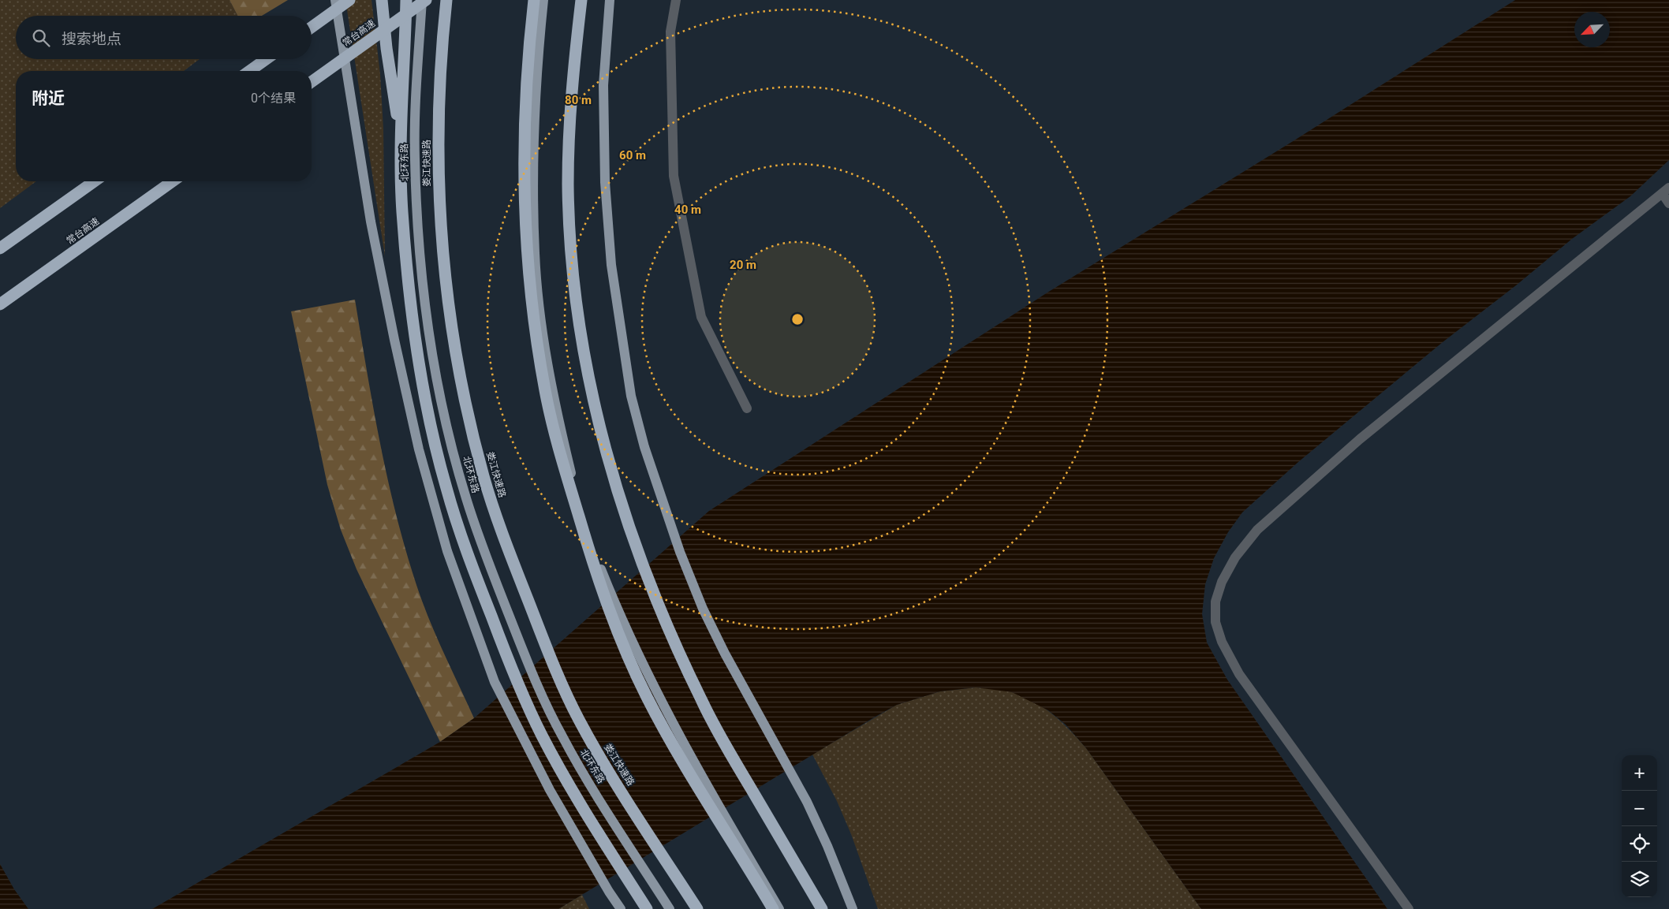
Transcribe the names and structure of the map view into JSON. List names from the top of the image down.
{
  "streets": {
    "highway": ["常台高速", "娄江快速路"],
    "main road": ["北环东路"]
  },
  "north": "bottom left",
  "page": {
    "search": "搜索地点",
    "heading": ["附近", "0个结果"],
    "map_buttons": ["+", "−"]
  },
  "rings": [
    "80 m",
    "60 m",
    "40 m",
    "20 m"
  ]
}
